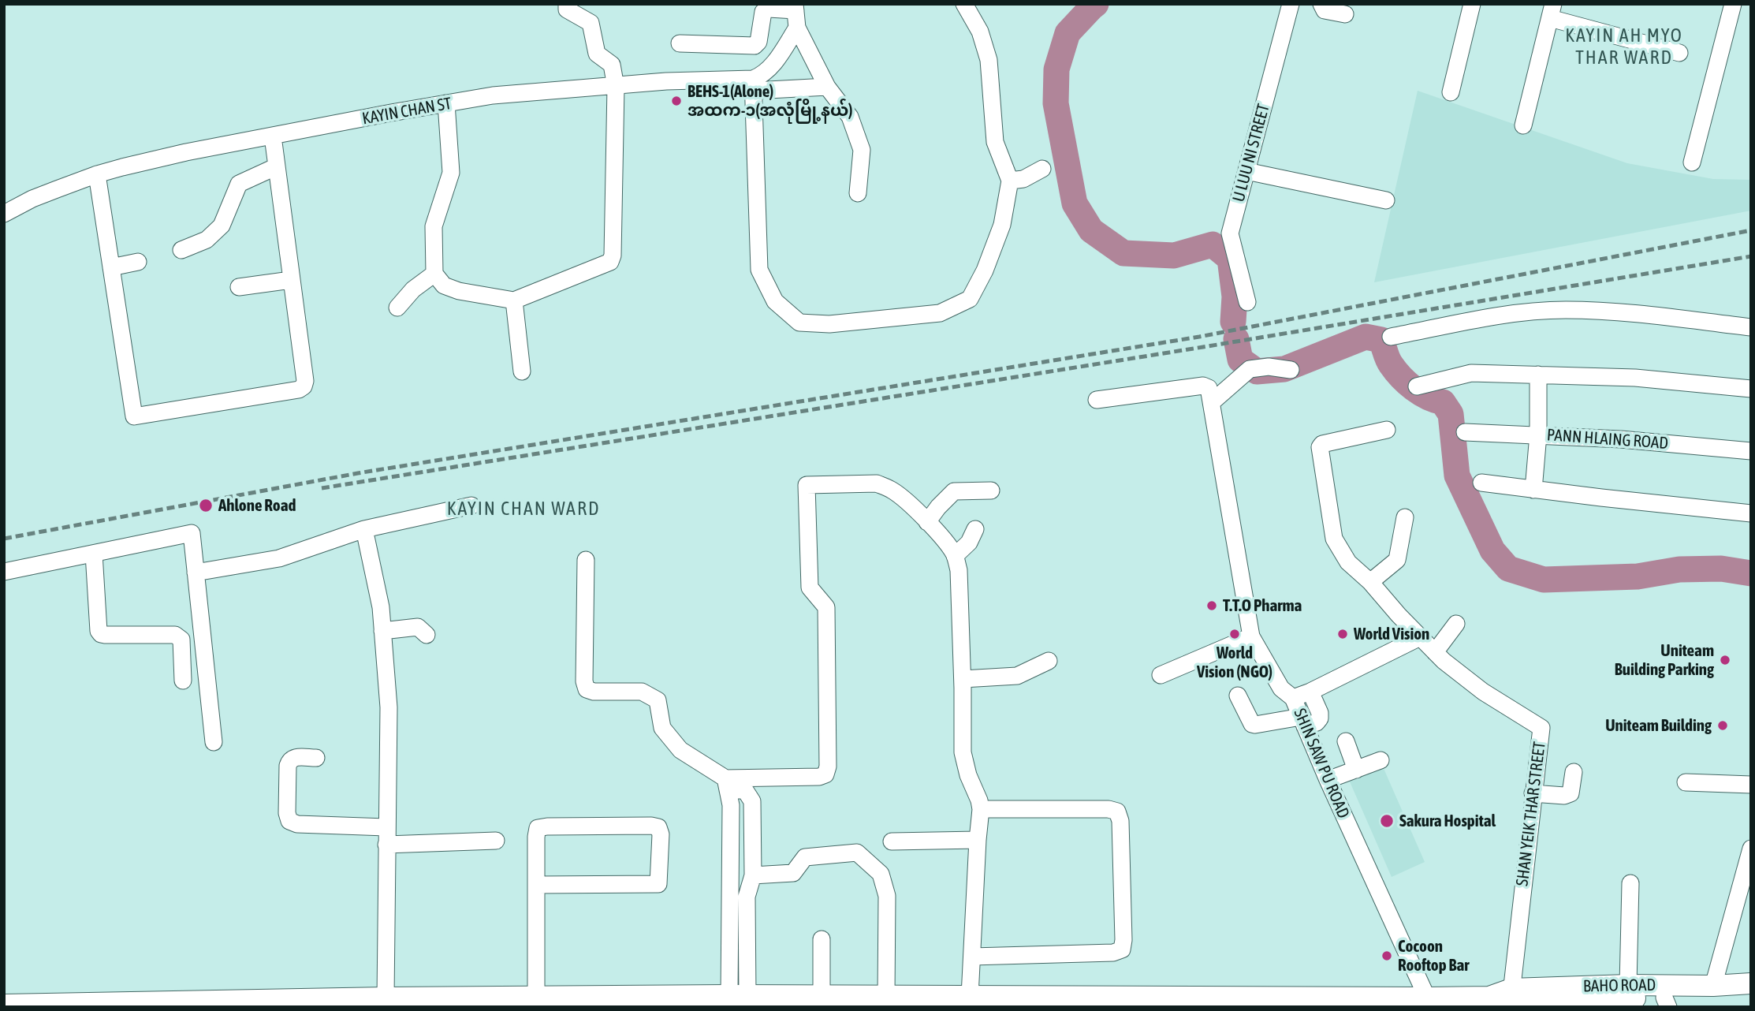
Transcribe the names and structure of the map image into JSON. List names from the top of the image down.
{
  "streets": {
    "main road": ["BAHO ROAD"],
    "street": [
      "KAYIN CHAN ST",
      "U LUU NI STREET",
      "PANN HLAING ROAD",
      "SHIN SAW PU ROAD",
      "SHAN YEIK THAR STREET"
    ]
  },
  "crossings": [
    ["SHIN SAW PU ROAD", "BAHO ROAD"],
    ["SHAN YEIK THAR STREET", "BAHO ROAD"]
  ],
  "districts": ["KAYIN AH MYO THAR WARD", "KAYIN CHAN WARD"],
  "places": [
    "BEHS-1(Alone) အထက-၁(အလုံမြို့နယ်)",
    "Ahlone Road",
    "T.T.O Pharma",
    "World Vision (NGO)",
    "World Vision",
    "Uniteam Building Parking",
    "Uniteam Building",
    "Sakura Hospital",
    "Cocoon Rooftop Bar"
  ]
}
